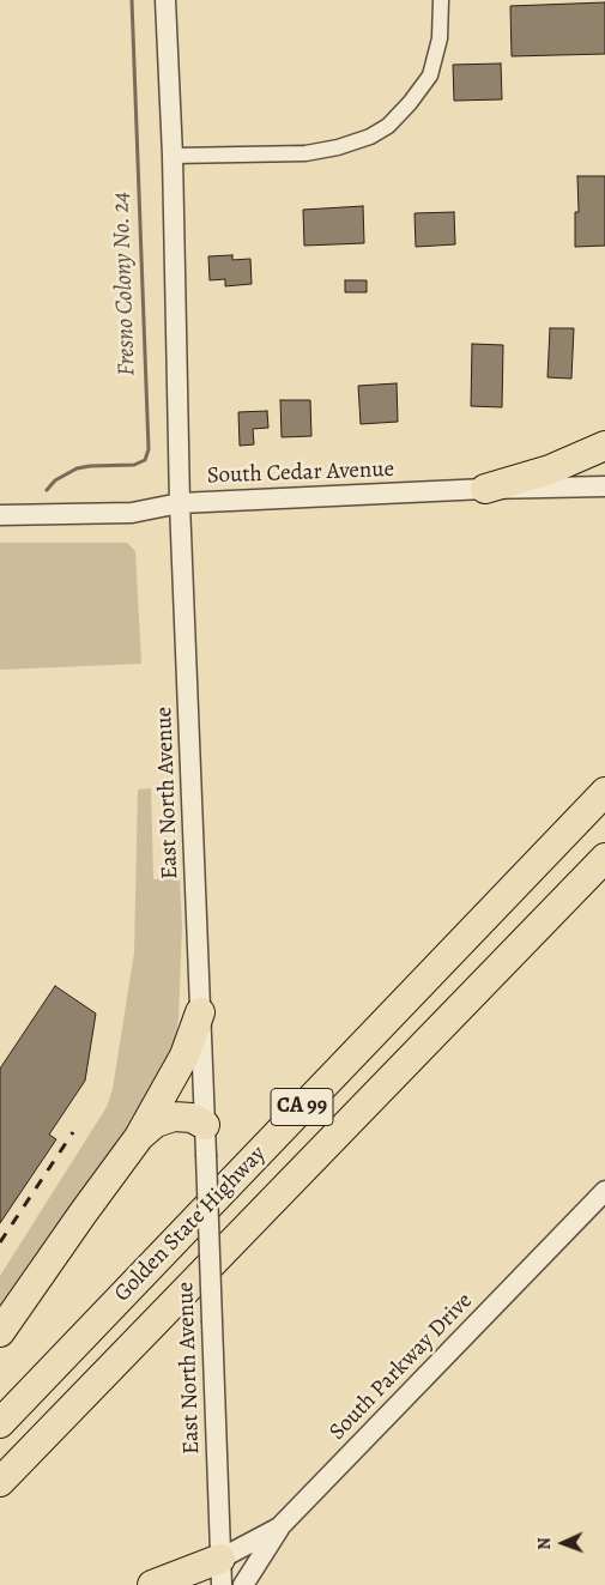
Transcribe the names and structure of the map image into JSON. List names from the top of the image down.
{
  "streets": {
    "highway": ["CA 99", "Golden State Highway"],
    "street": ["South Cedar Avenue", "East North Avenue", "South Parkway Drive"]
  },
  "crossings": [
    ["South Cedar Avenue", "East North Avenue"],
    ["East North Avenue", "South Parkway Drive"]
  ],
  "water": ["Fresno Colony No. 24"],
  "north": "left"
}
